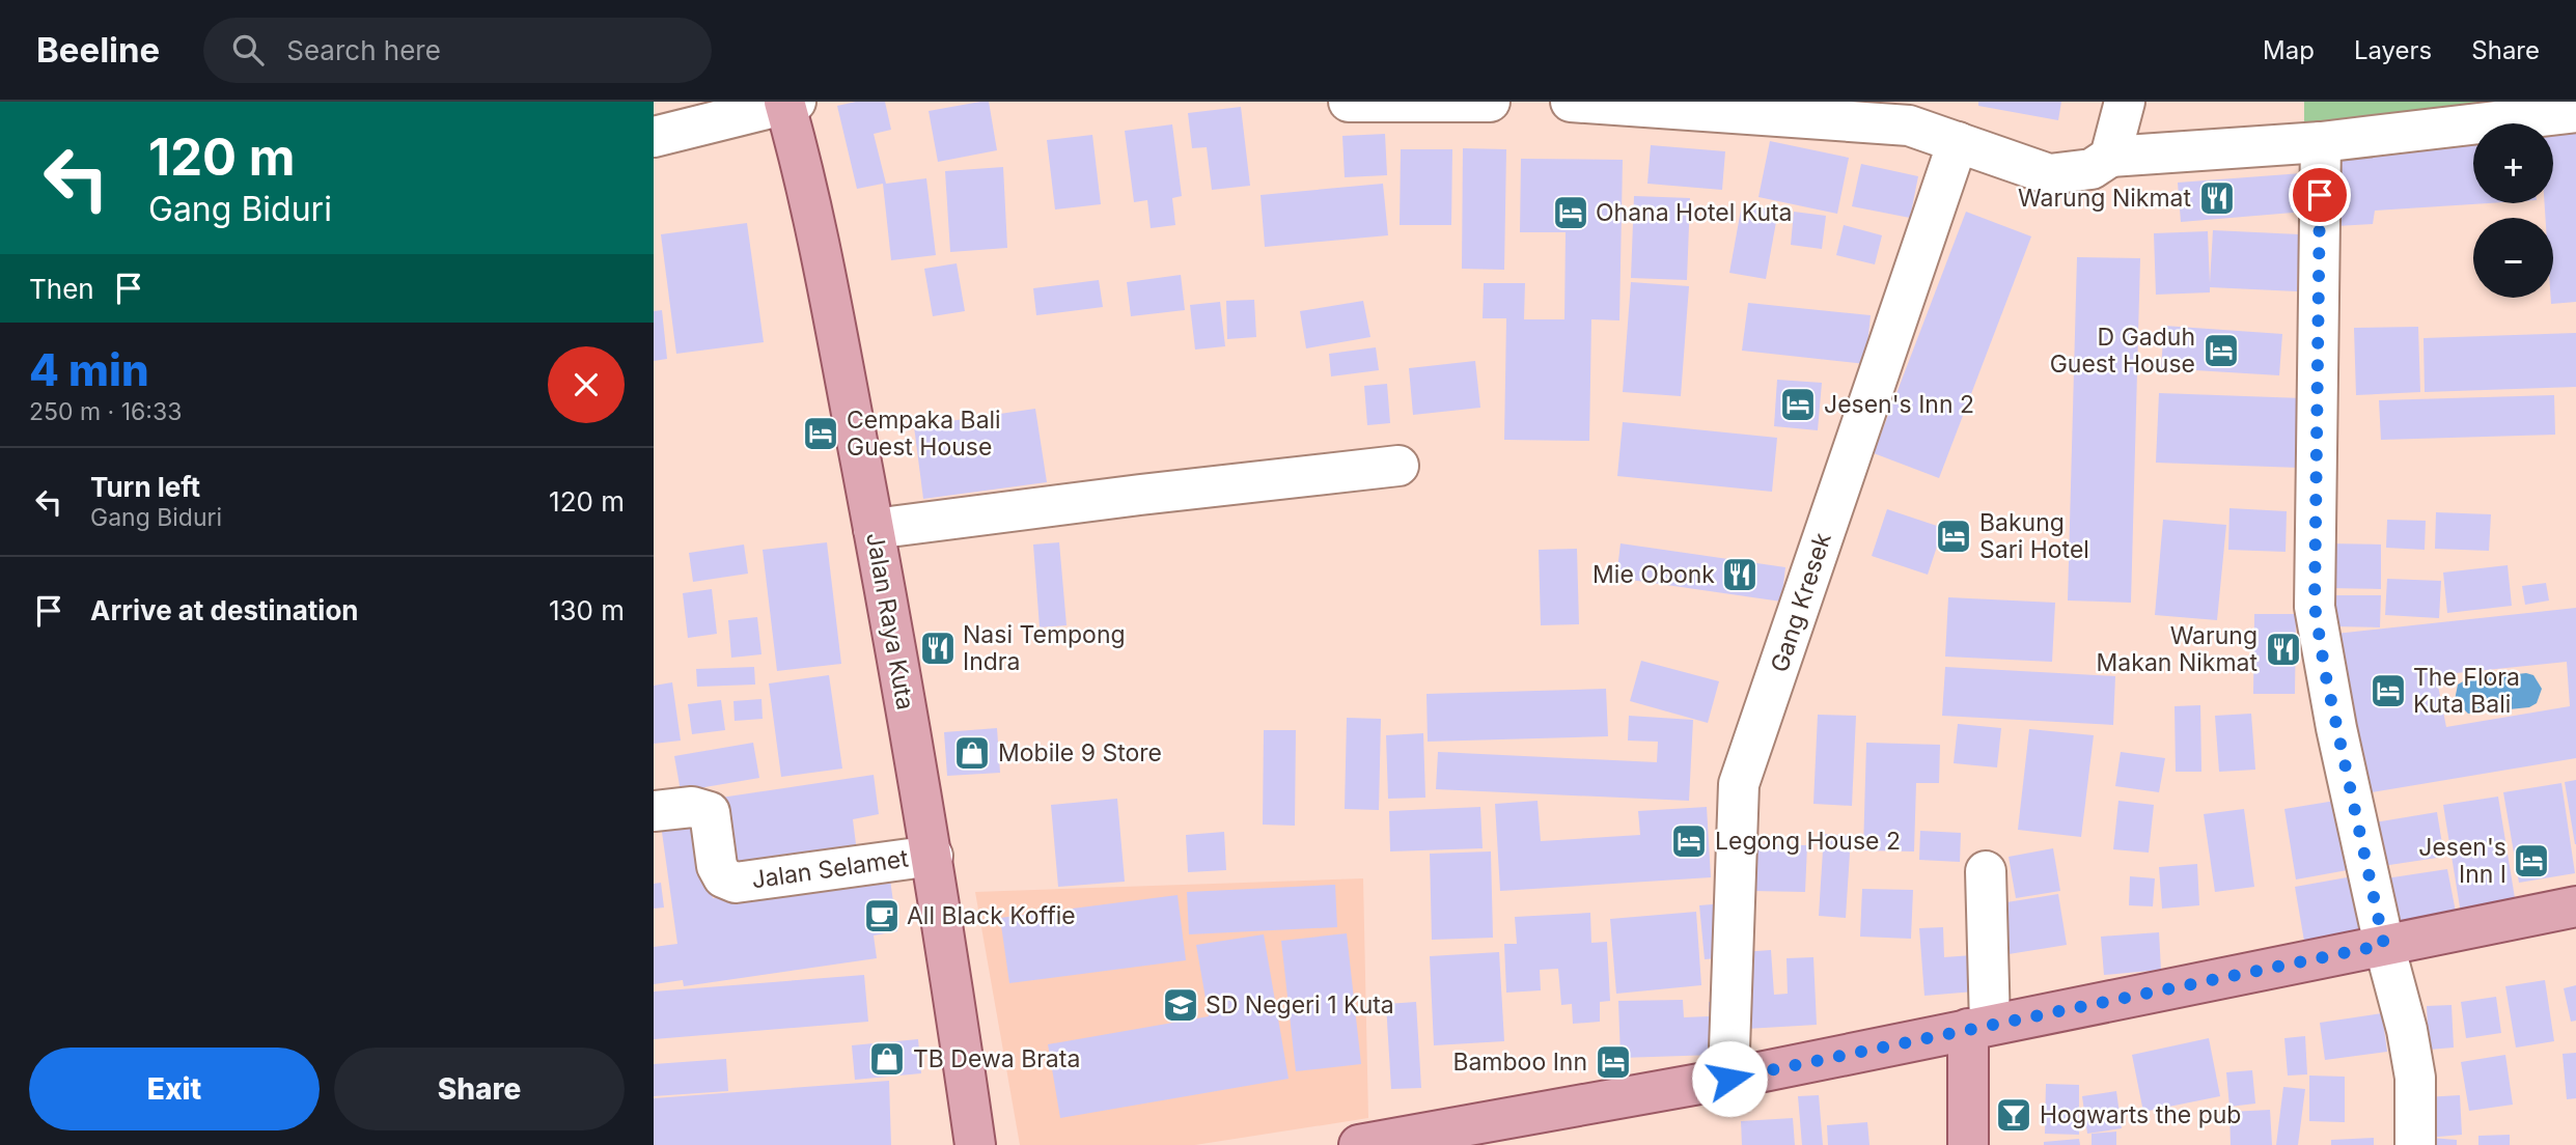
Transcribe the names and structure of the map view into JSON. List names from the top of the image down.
{
  "streets": {
    "main road": ["Jalan Raya Kuta"],
    "street": ["Gang Kresek", "Jalan Selamet"]
  },
  "crossings": [
    ["Jalan Raya Kuta", "Jalan Selamet"]
  ],
  "places": {
    "restaurant": [
      "Warung Nikmat",
      "Mie Obonk",
      "Nasi Tempong Indra",
      "Warung Makan Nikmat"
    ],
    "hotel": [
      "Ohana Hotel Kuta",
      "D Gaduh Guest House",
      "Jesen's Inn 2",
      "Cempaka Bali Guest House",
      "Bakung Sari Hotel",
      "The Flora Kuta Bali",
      "Legong House 2",
      "Jesen's Inn I",
      "Bamboo Inn"
    ],
    "shop": ["Mobile 9 Store", "TB Dewa Brata"],
    "cafe": ["All Black Koffie"],
    "school or university": ["SD Negeri 1 Kuta"],
    "bar": ["Hogwarts the pub"]
  },
  "page": {
    "header": "Beeline",
    "search": "Search here",
    "nav": ["Map", "Layers", "Share"],
    "turn": ["120 m", "Gang Biduri"],
    "map_buttons": ["+", "−"],
    "then": "Then",
    "heading": ["4 min", "250 m · 16:33"],
    "list": [
      {
        "name": "Turn left",
        "note": "Gang Biduri",
        "value": "120 m"
      },
      {
        "name": "Arrive at destination",
        "value": "130 m"
      }
    ],
    "buttons": ["Exit", "Share"]
  }
}
